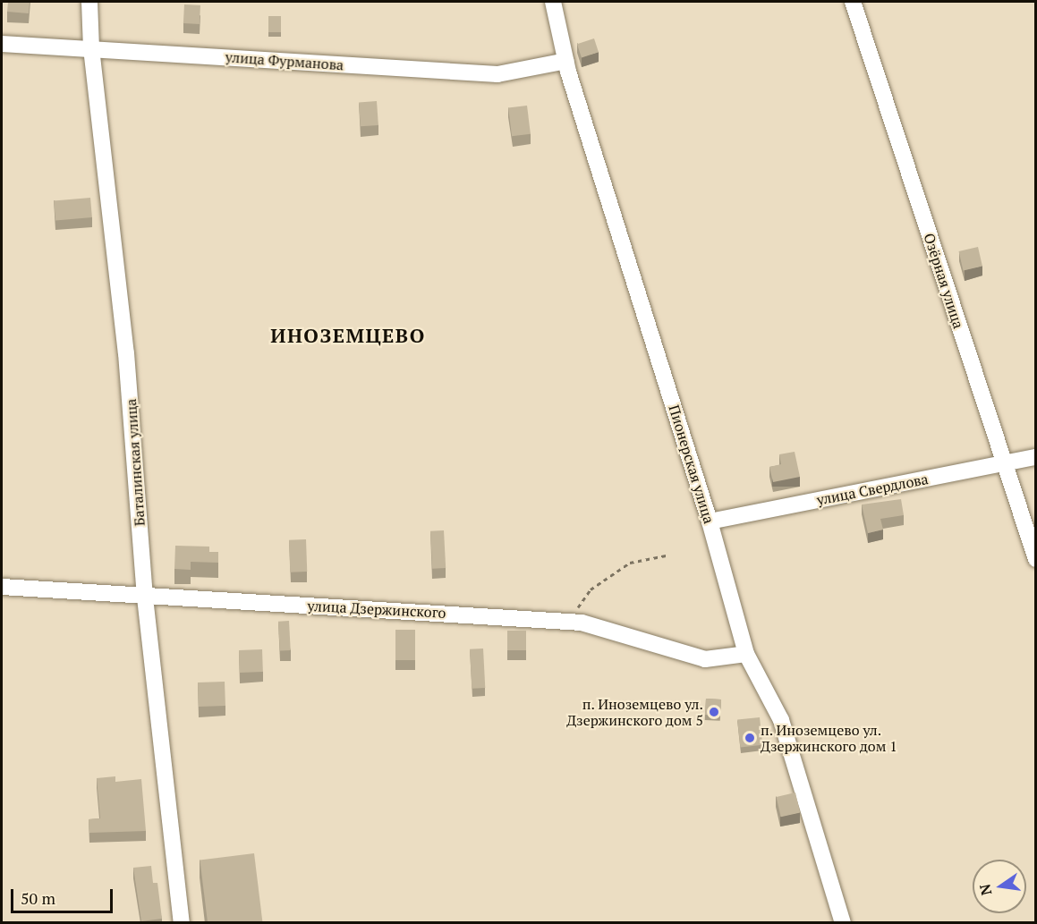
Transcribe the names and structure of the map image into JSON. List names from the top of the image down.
{
  "streets": {
    "street": [
      "улица Фурманова",
      "Озёрная улица",
      "Баталинская улица",
      "Пионерская улица",
      "улица Свердлова",
      "улица Дзержинского"
    ]
  },
  "crossings": [
    ["улица Фурманова", "Баталинская улица"],
    ["улица Фурманова", "Пионерская улица"],
    ["Озёрная улица", "улица Свердлова"],
    ["Баталинская улица", "улица Дзержинского"],
    ["Пионерская улица", "улица Свердлова"],
    ["Пионерская улица", "улица Дзержинского"]
  ],
  "districts": ["ИНОЗЕМЦЕВО"],
  "places": ["п. Иноземцево ул. Дзержинского дом 5", "п. Иноземцево ул. Дзержинского дом 1"],
  "scale_bar": "50 m",
  "north": "left"
}
